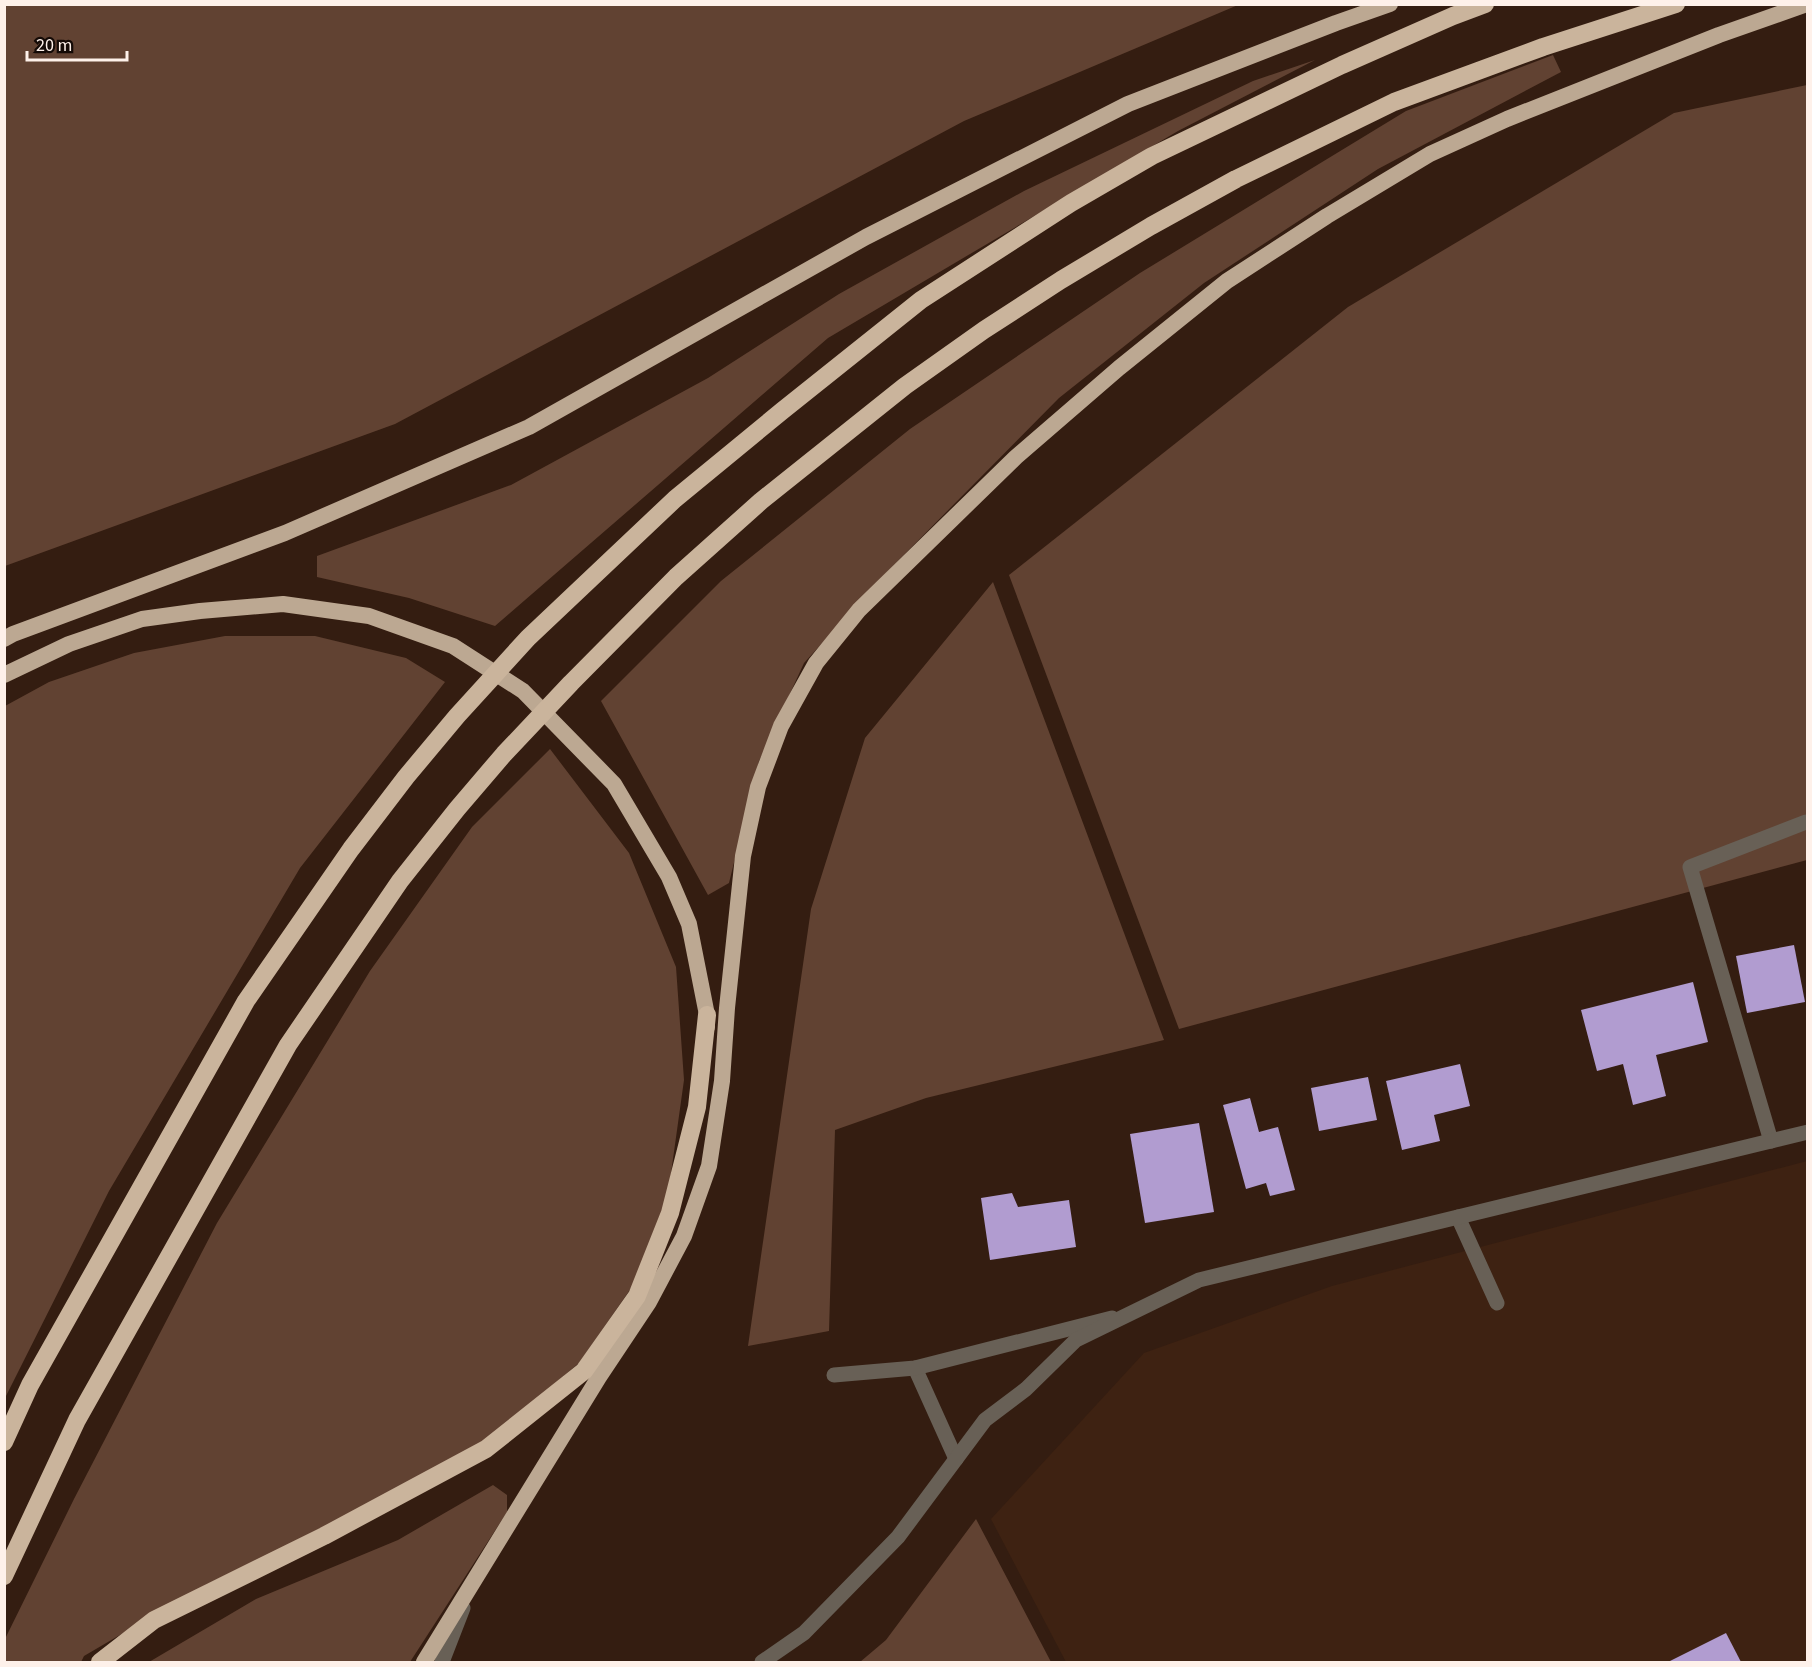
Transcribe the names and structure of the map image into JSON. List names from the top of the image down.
{
  "scale_bar": "20 m"
}
